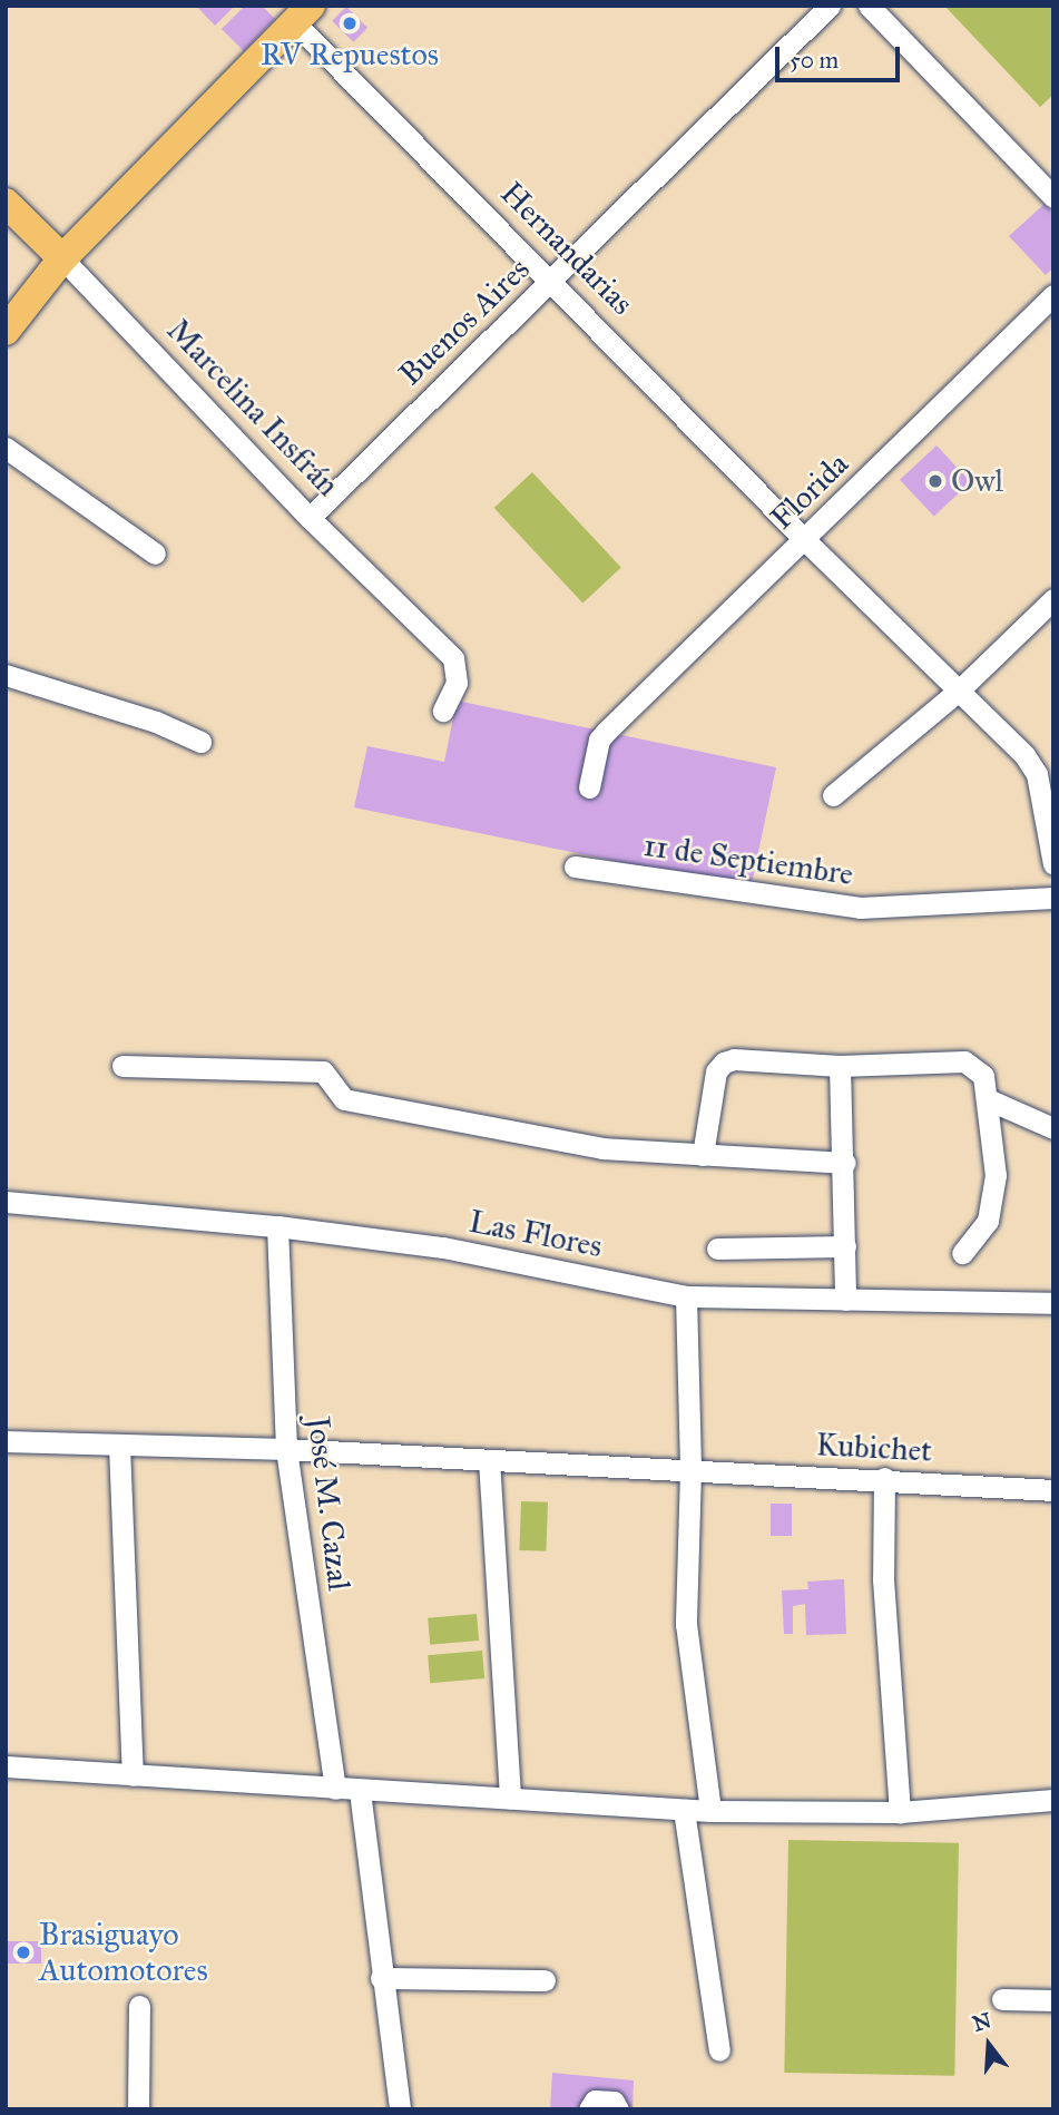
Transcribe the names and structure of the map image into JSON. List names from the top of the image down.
{
  "streets": {
    "main road": ["Marcelina Insfrán"],
    "street": [
      "Hernandarias",
      "Buenos Aires",
      "Florida",
      "11 de Septiembre",
      "Las Flores",
      "Kubichet",
      "José M. Cazal"
    ]
  },
  "crossings": [
    ["Hernandarias", "Buenos Aires"],
    ["Hernandarias", "Florida"],
    ["Buenos Aires", "Marcelina Insfrán"],
    ["Las Flores", "José M. Cazal"],
    ["Kubichet", "José M. Cazal"]
  ],
  "places": ["RV Repuestos", "Owl", "Brasiguayo Automotores"],
  "scale_bar": "50 m",
  "north": "top"
}
